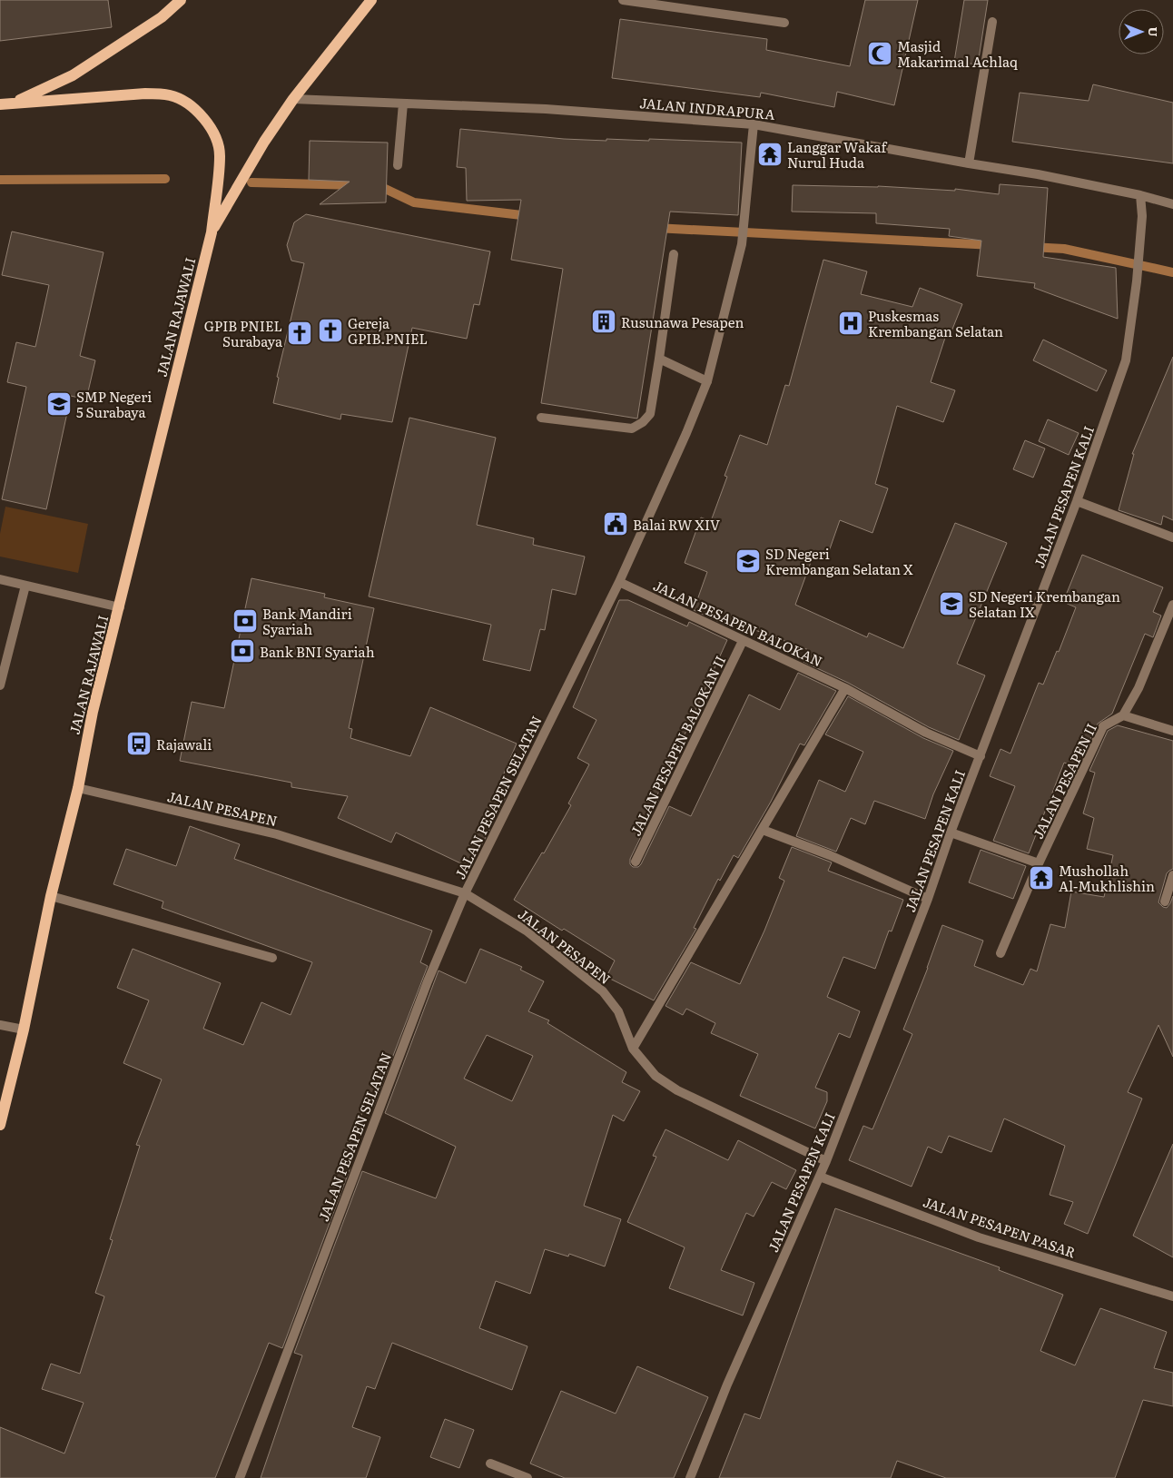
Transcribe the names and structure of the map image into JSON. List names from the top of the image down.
{
  "streets": {
    "main road": ["JALAN RAJAWALI"],
    "street": [
      "JALAN INDRAPURA",
      "JALAN PESAPEN KALI",
      "JALAN PESAPEN BALOKAN",
      "JALAN PESAPEN BALOKAN II",
      "JALAN PESAPEN II",
      "JALAN PESAPEN SELATAN",
      "JALAN PESAPEN",
      "JALAN PESAPEN PASAR"
    ]
  },
  "crossings": [
    ["JALAN INDRAPURA", "JALAN RAJAWALI"],
    ["JALAN INDRAPURA", "JALAN PESAPEN KALI"],
    ["JALAN INDRAPURA", "JALAN PESAPEN SELATAN"],
    ["JALAN RAJAWALI", "JALAN PESAPEN"],
    ["JALAN PESAPEN KALI", "JALAN PESAPEN BALOKAN"],
    ["JALAN PESAPEN KALI", "JALAN PESAPEN"],
    ["JALAN PESAPEN KALI", "JALAN PESAPEN PASAR"],
    ["JALAN PESAPEN BALOKAN", "JALAN PESAPEN BALOKAN II"],
    ["JALAN PESAPEN BALOKAN", "JALAN PESAPEN SELATAN"],
    ["JALAN PESAPEN SELATAN", "JALAN PESAPEN"]
  ],
  "places": {
    "mosque": ["Masjid Makarimal Achlaq"],
    "temple": ["Langgar Wakaf Nurul Huda", "Mushollah Al-Mukhlishin"],
    "building": ["Rusunawa Pesapen"],
    "hospital": ["Puskesmas Krembangan Selatan"],
    "church": ["Gereja GPIB.PNIEL", "GPIB PNIEL Surabaya"],
    "school or university": ["SMP Negeri 5 Surabaya", "SD Negeri Krembangan Selatan X", "SD Negeri Krembangan Selatan IX"],
    "public building": ["Balai RW XIV"],
    "bank": ["Bank Mandiri Syariah", "Bank BNI Syariah"],
    "bus stop": ["Rajawali"]
  },
  "north": "right"
}
